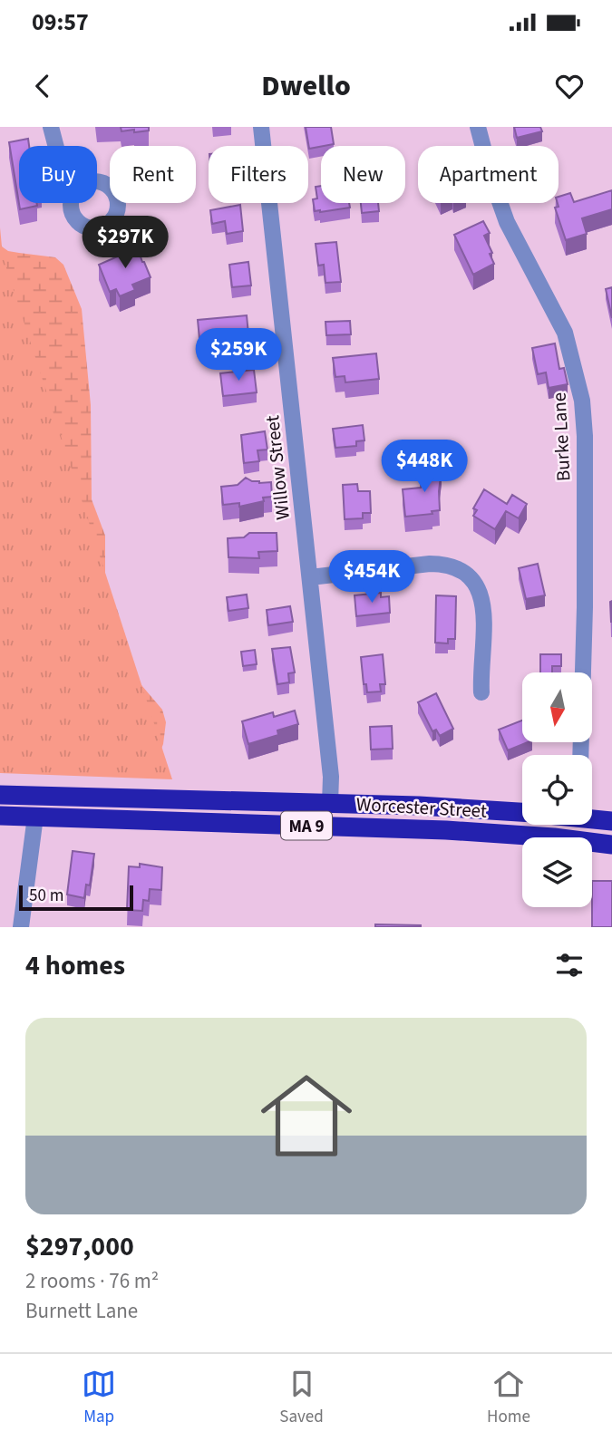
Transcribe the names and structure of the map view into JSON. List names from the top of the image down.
{
  "streets": {
    "highway": ["Worcester Street", "MA 9"],
    "street": ["Burke Lane", "Willow Street"]
  },
  "crossings": [
    ["Willow Street", "Worcester Street"]
  ],
  "scale_bar": "50 m",
  "north": "bottom",
  "page": {
    "status": "09:57",
    "header": "Dwello",
    "chip": [
      "Buy",
      "Rent",
      "Filters",
      "New",
      "Apartment"
    ],
    "price": [
      "$297K",
      "$259K",
      "$448K",
      "$454K"
    ],
    "scale": "50 m",
    "heading": "4 homes",
    "list": [
      {
        "name": "$297,000",
        "note": "2 rooms · 76 m² · Burnett Lane"
      }
    ],
    "tabs": ["Map", "Saved", "Home"]
  }
}
